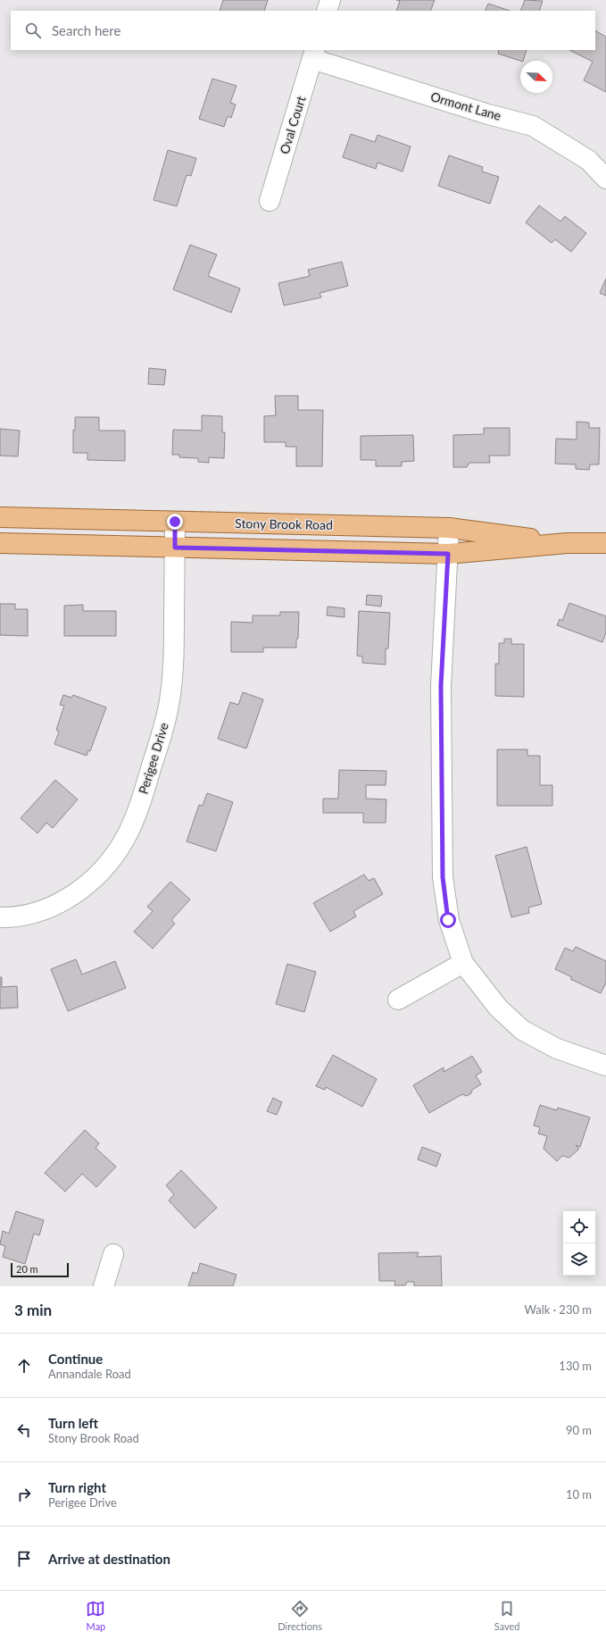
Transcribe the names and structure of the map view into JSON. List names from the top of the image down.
{
  "streets": {
    "main road": ["Stony Brook Road"],
    "street": ["Ormont Lane", "Oval Court", "Perigee Drive"]
  },
  "crossings": [
    ["Ormont Lane", "Oval Court"],
    ["Stony Brook Road", "Perigee Drive"]
  ],
  "scale_bar": "20 m",
  "north": "bottom right",
  "page": {
    "search": "Search here",
    "scale": "20 m",
    "heading": ["3 min", "Walk · 230 m"],
    "list": [
      ["Continue", "Annandale Road", "130 m"],
      ["Turn left", "Stony Brook Road", "90 m"],
      ["Turn right", "Perigee Drive", "10 m"],
      "Arrive at destination"
    ],
    "nav": ["Map", "Directions", "Saved"]
  }
}
